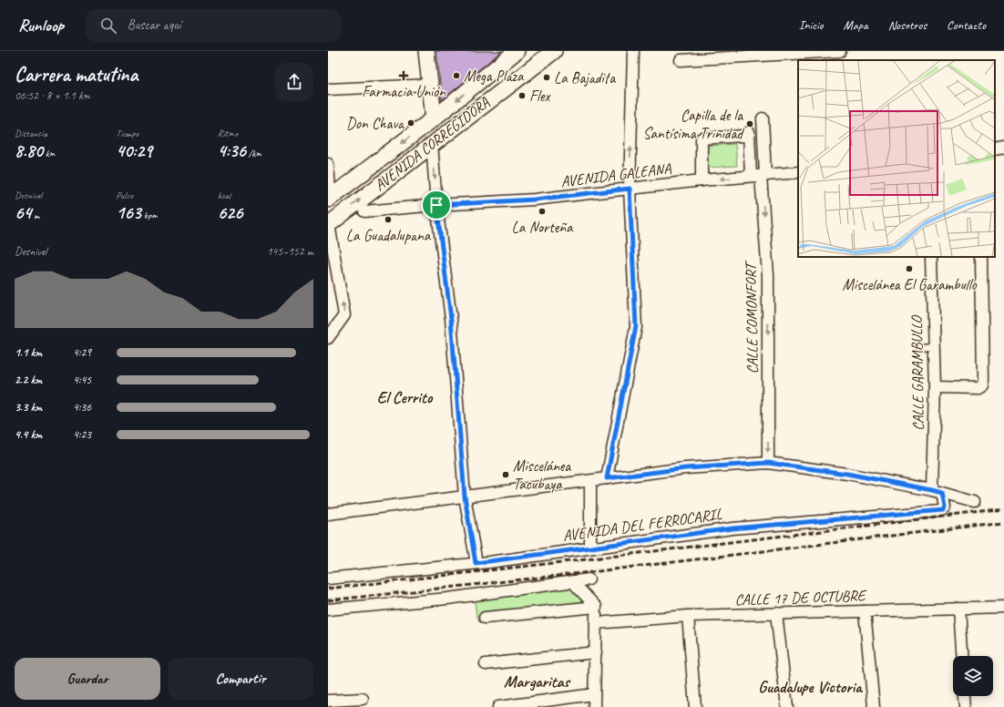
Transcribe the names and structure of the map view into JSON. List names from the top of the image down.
{
  "streets": {
    "main road": ["AVENIDA CORREGIDORA"],
    "street": [
      "AVENIDA GALEANA",
      "CALLE COMONFORT",
      "CALLE GARAMBULLO",
      "AVENIDA DEL FERROCARIL",
      "CALLE 17 DE OCTUBRE"
    ]
  },
  "crossings": [
    ["AVENIDA GALEANA", "CALLE COMONFORT"],
    ["CALLE GARAMBULLO", "AVENIDA DEL FERROCARIL"]
  ],
  "one_way": ["CALLE COMONFORT"],
  "districts": ["El Cerrito", "Margaritas", "Guadalupe Victoria"],
  "places": {
    "health": ["Farmacia Unión"],
    "other": [
      "Mega Plaza",
      "La Bajadita",
      "Flex",
      "Don Chava",
      "Capilla de la Santísima Trinidad",
      "La Norteña",
      "La Guadalupana",
      "Miscelánea El Garambullo",
      "Miscelánea Tacubaya"
    ]
  },
  "page": {
    "header": "Runloop",
    "search": "Buscar aquí",
    "nav": [
      "Inicio",
      "Mapa",
      "Nosotros",
      "Contacto"
    ],
    "heading": ["Carrera matutina", "06:52 · 8 × 1.1 km"],
    "stats": [
      ["Distancia", "8.80 km"],
      ["Tiempo", "40:29"],
      ["Ritmo", "4:36 /km"],
      ["Desnivel", "64 m"],
      ["Pulso", "163 bpm"],
      ["kcal", "626"]
    ],
    "chart": ["Desnivel", "145–152 m"],
    "list": [
      {
        "name": "1.1 km",
        "note": "4:29"
      },
      {
        "name": "2.2 km",
        "note": "4:45"
      },
      {
        "name": "3.3 km",
        "note": "4:36"
      },
      {
        "name": "4.4 km",
        "note": "4:23"
      }
    ],
    "buttons": ["Guardar", "Compartir"]
  }
}
